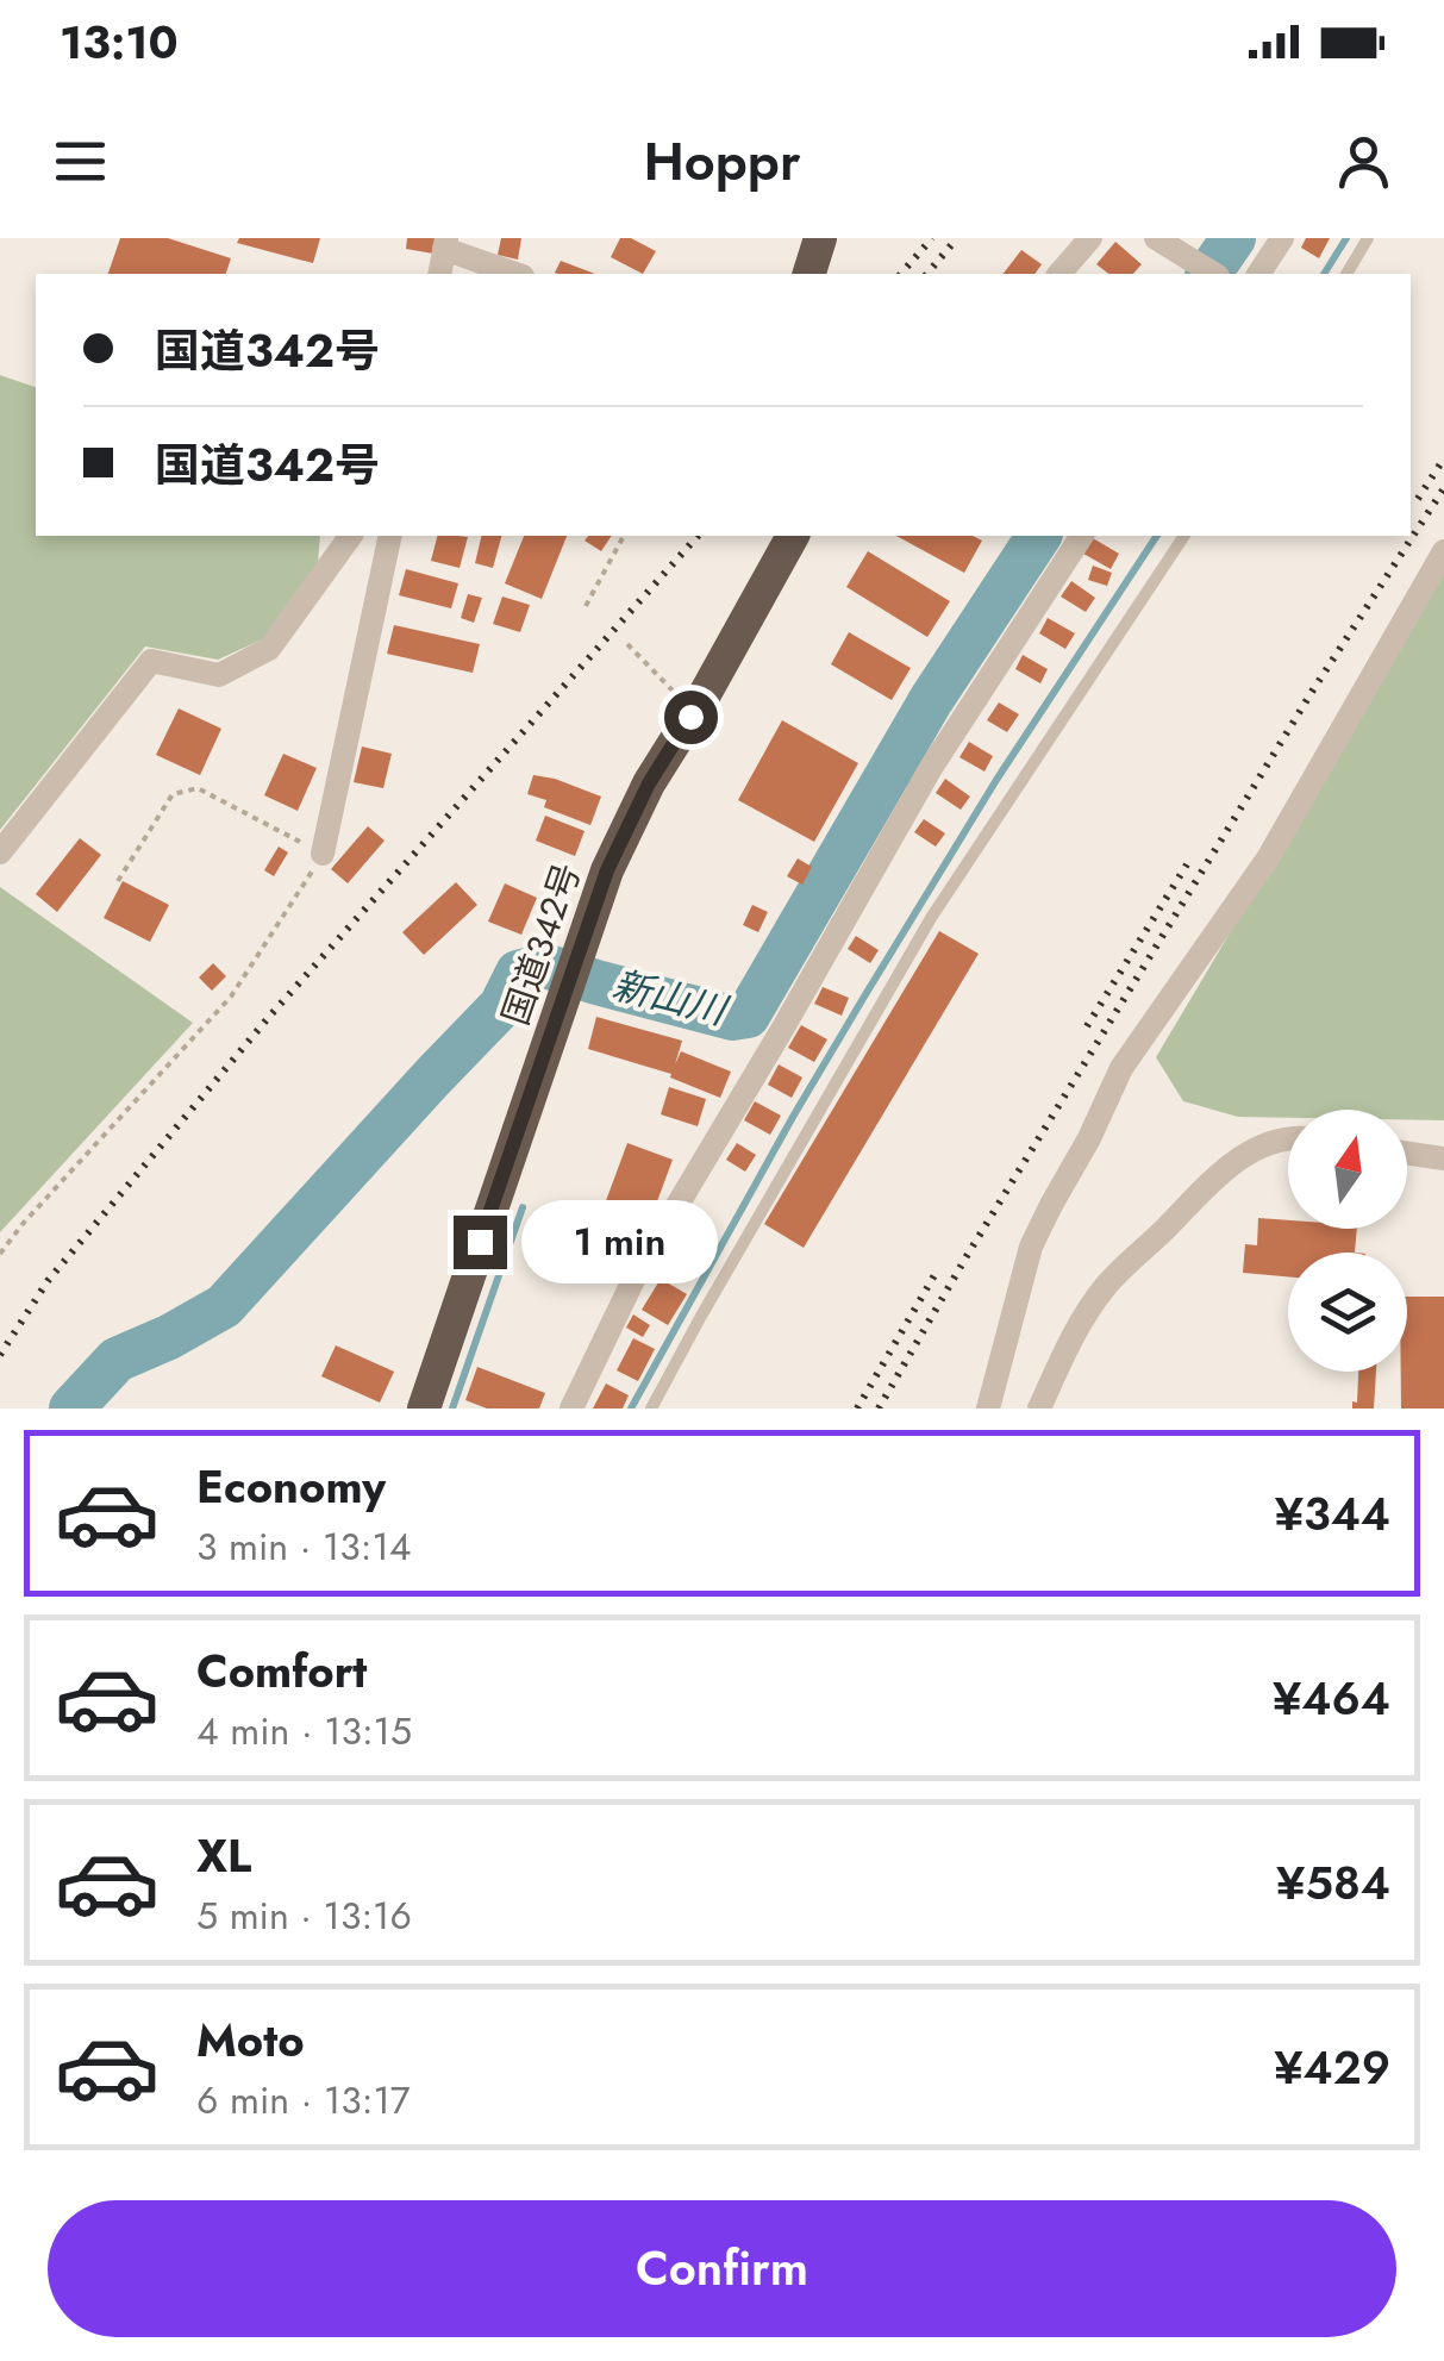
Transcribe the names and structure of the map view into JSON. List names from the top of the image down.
{
  "streets": {
    "highway": ["国道342号"]
  },
  "water": ["新山川"],
  "north": "top",
  "page": {
    "status": "13:10",
    "header": "Hoppr",
    "banner": ["国道342号", "国道342号"],
    "bubble": "1 min",
    "list": [
      {
        "name": "Economy",
        "note": "3 min · 13:14",
        "value": "¥344"
      },
      {
        "name": "Comfort",
        "note": "4 min · 13:15",
        "value": "¥464"
      },
      {
        "name": "XL",
        "note": "5 min · 13:16",
        "value": "¥584"
      },
      {
        "name": "Moto",
        "note": "6 min · 13:17",
        "value": "¥429"
      }
    ],
    "buttons": "Confirm"
  }
}
